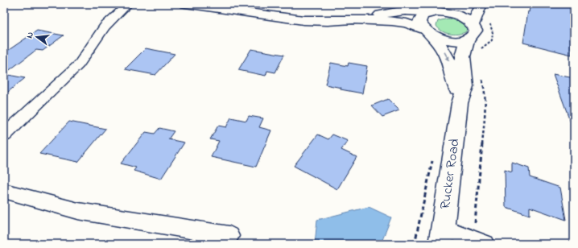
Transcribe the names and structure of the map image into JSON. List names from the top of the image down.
{
  "streets": {
    "main road": ["Rucker Road"]
  },
  "north": "left"
}
